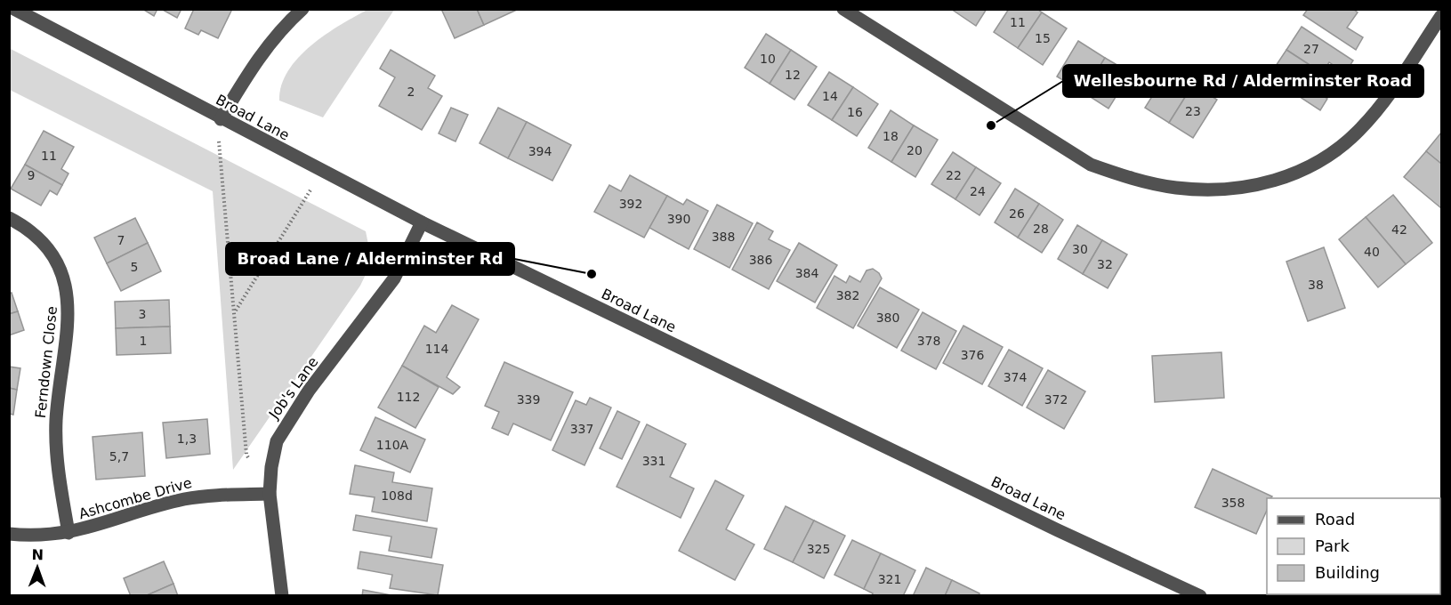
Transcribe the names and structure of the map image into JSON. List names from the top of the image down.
{
  "streets": {
    "street": [
      "Broad Lane",
      "Ferndown Close",
      "Job's Lane",
      "Ashcombe Drive"
    ]
  },
  "crossings": [
    ["Broad Lane", "Job's Lane"],
    ["Ferndown Close", "Ashcombe Drive"],
    ["Job's Lane", "Ashcombe Drive"]
  ],
  "places": ["Wellesbourne Rd / Alderminster Road", "Broad Lane / Alderminster Rd"],
  "house_numbers": [
    "11",
    "15",
    "27",
    "10",
    "12",
    "2",
    "14",
    "23",
    "16",
    "18",
    "20",
    "394",
    "11",
    "9",
    "22",
    "24",
    "392",
    "26",
    "390",
    "28",
    "42",
    "388",
    "7",
    "30",
    "40",
    "386",
    "32",
    "5",
    "384",
    "38",
    "382",
    "3",
    "380",
    "1",
    "378",
    "114",
    "376",
    "374",
    "112",
    "339",
    "372",
    "337",
    "1,3",
    "110A",
    "5,7",
    "331",
    "108d",
    "358",
    "325",
    "321"
  ],
  "legend": ["Road", "Park", "Building"],
  "north": "top"
}
